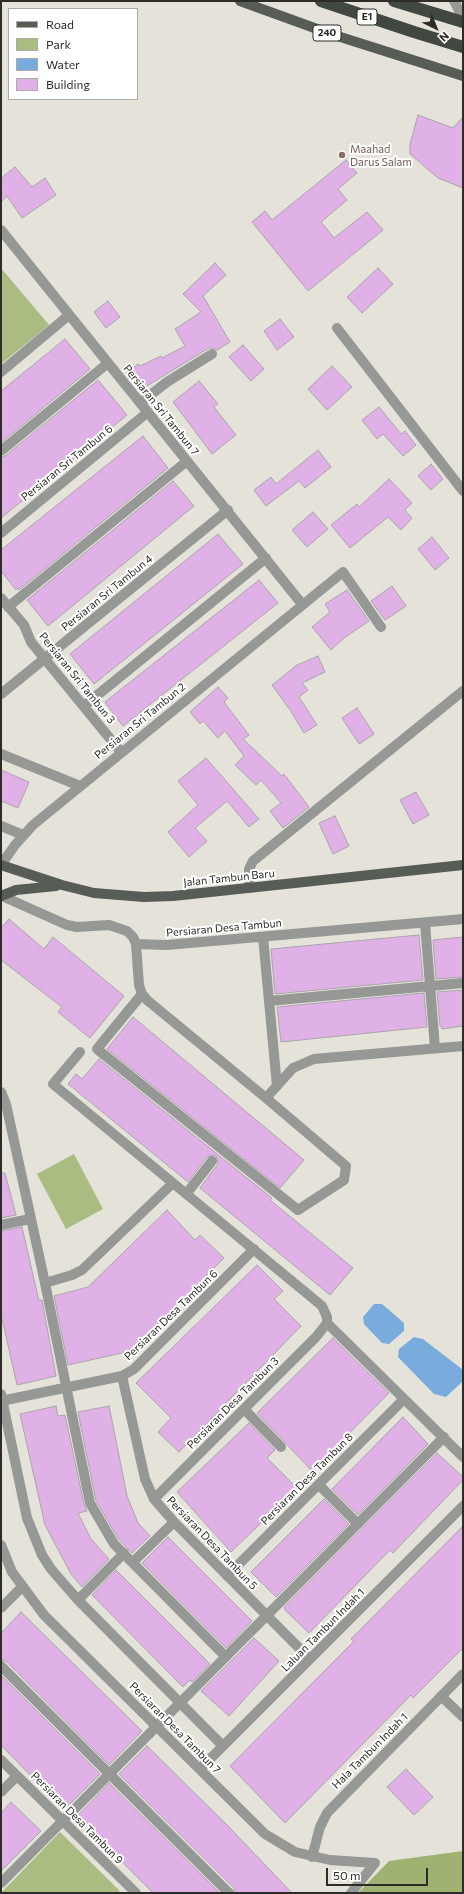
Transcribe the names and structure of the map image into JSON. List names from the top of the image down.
{
  "streets": {
    "highway": ["E1"],
    "main road": ["240", "Jalan Tambun Baru"],
    "street": [
      "Persiaran Sri Tambun 7",
      "Persiaran Sri Tambun 6",
      "Persiaran Sri Tambun 4",
      "Persiaran Sri Tambun 3",
      "Persiaran Sri Tambun 2",
      "Persiaran Desa Tambun",
      "Persiaran Desa Tambun 6",
      "Persiaran Desa Tambun 3",
      "Persiaran Desa Tambun 8",
      "Persiaran Desa Tambun 5",
      "Laluan Tambun Indah 1",
      "Persiaran Desa Tambun 7",
      "Hala Tambun Indah 1",
      "Persiaran Desa Tambun 9"
    ]
  },
  "crossings": [
    ["Persiaran Sri Tambun 7", "Persiaran Sri Tambun 6"],
    ["Persiaran Sri Tambun 7", "Persiaran Sri Tambun 4"],
    ["Persiaran Sri Tambun 7", "Persiaran Sri Tambun 2"],
    ["Persiaran Sri Tambun 4", "Persiaran Sri Tambun 3"],
    ["Persiaran Sri Tambun 3", "Persiaran Sri Tambun 2"],
    ["Persiaran Sri Tambun 2", "Jalan Tambun Baru"],
    ["Persiaran Desa Tambun 6", "Persiaran Desa Tambun 5"],
    ["Persiaran Desa Tambun 6", "Persiaran Desa Tambun 7"],
    ["Persiaran Desa Tambun 3", "Persiaran Desa Tambun 5"],
    ["Persiaran Desa Tambun 8", "Persiaran Desa Tambun 5"],
    ["Persiaran Desa Tambun 5", "Laluan Tambun Indah 1"],
    ["Laluan Tambun Indah 1", "Persiaran Desa Tambun 7"],
    ["Persiaran Desa Tambun 7", "Hala Tambun Indah 1"]
  ],
  "places": ["Maahad Darus Salam"],
  "legend": [
    "Road",
    "Park",
    "Water",
    "Building"
  ],
  "scale_bar": "50 m",
  "north": "bottom right"
}
